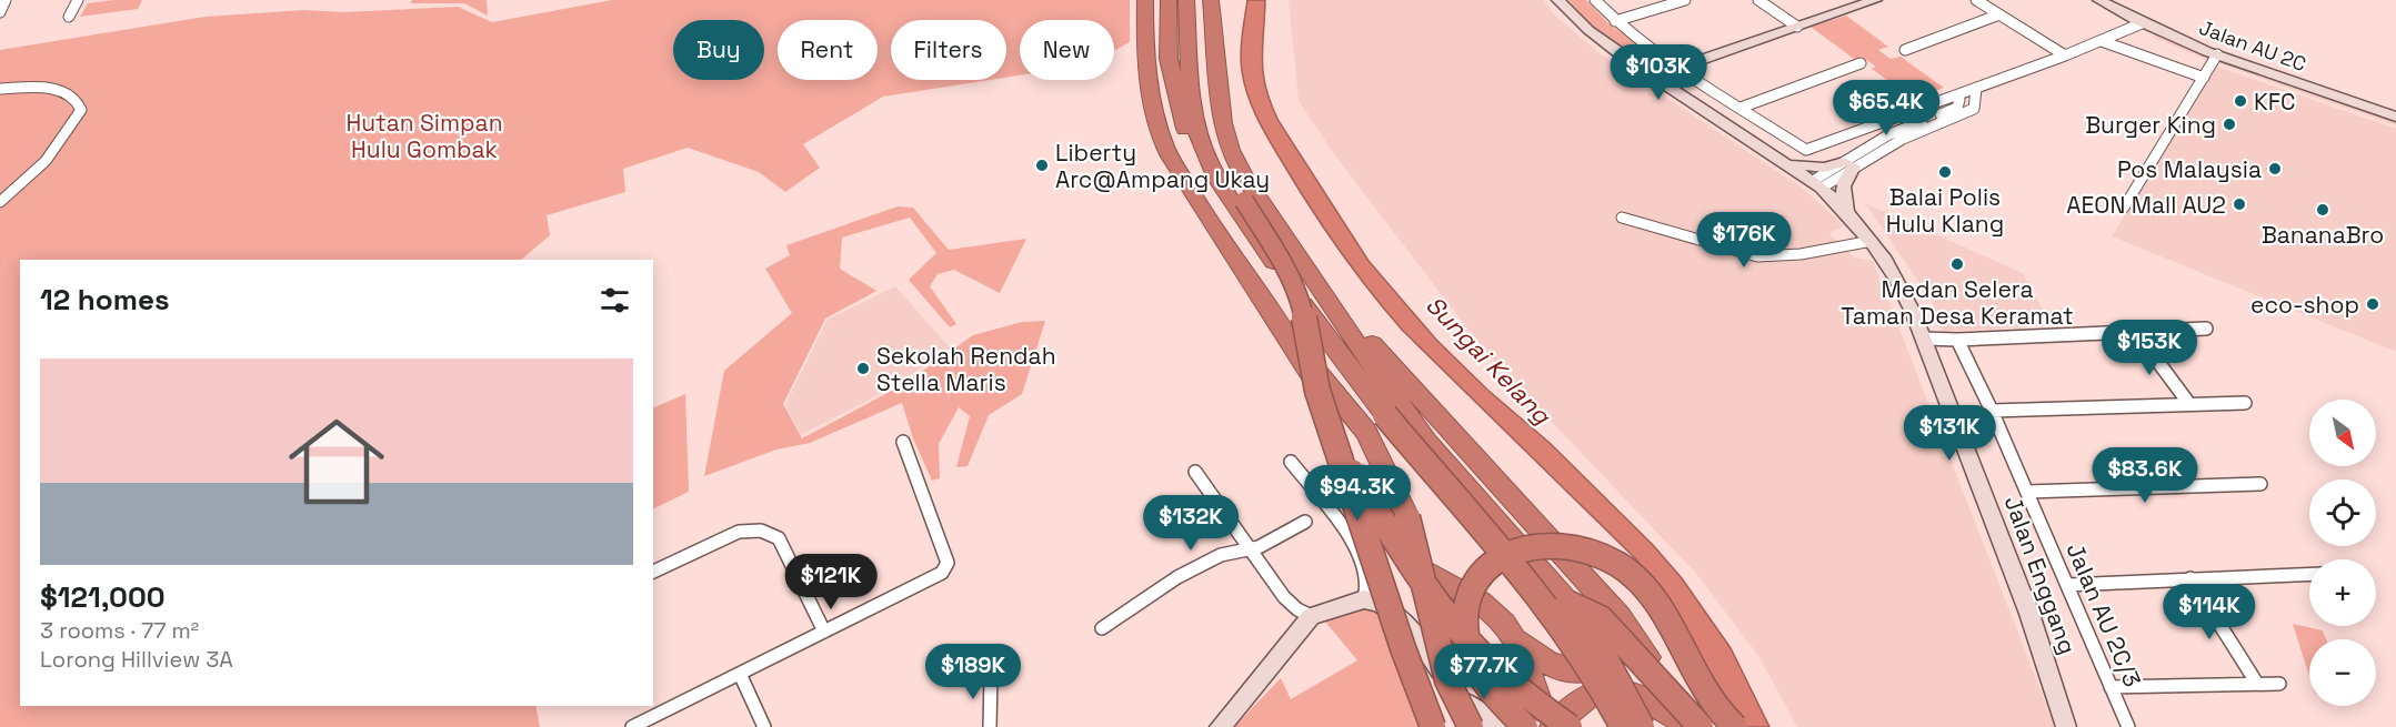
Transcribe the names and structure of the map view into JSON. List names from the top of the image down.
{
  "streets": {
    "main road": ["Jalan AU 2C", "Jalan Enggang"],
    "street": ["Jalan AU 2C/3"]
  },
  "water": ["Sungai Kelang"],
  "parks": ["Hutan Simpan Hulu Gombak"],
  "places": [
    "KFC",
    "Burger King",
    "Liberty Arc@Ampang Ukay",
    "Pos Malaysia",
    "Balai Polis Hulu Klang",
    "AEON Mall AU2",
    "BananaBro",
    "Medan Selera Taman Desa Keramat",
    "eco-shop",
    "Sekolah Rendah Stella Maris"
  ],
  "north": "bottom right",
  "page": {
    "chip": [
      "Buy",
      "Rent",
      "Filters",
      "New"
    ],
    "price": [
      "$103K",
      "$65.4K",
      "$176K",
      "$153K",
      "$131K",
      "$83.6K",
      "$94.3K",
      "$132K",
      "$121K",
      "$114K",
      "$189K",
      "$77.7K"
    ],
    "heading": "12 homes",
    "list": [
      {
        "name": "$121,000",
        "note": "3 rooms · 77 m² · Lorong Hillview 3A"
      }
    ],
    "map_buttons": ["+", "−"]
  }
}
